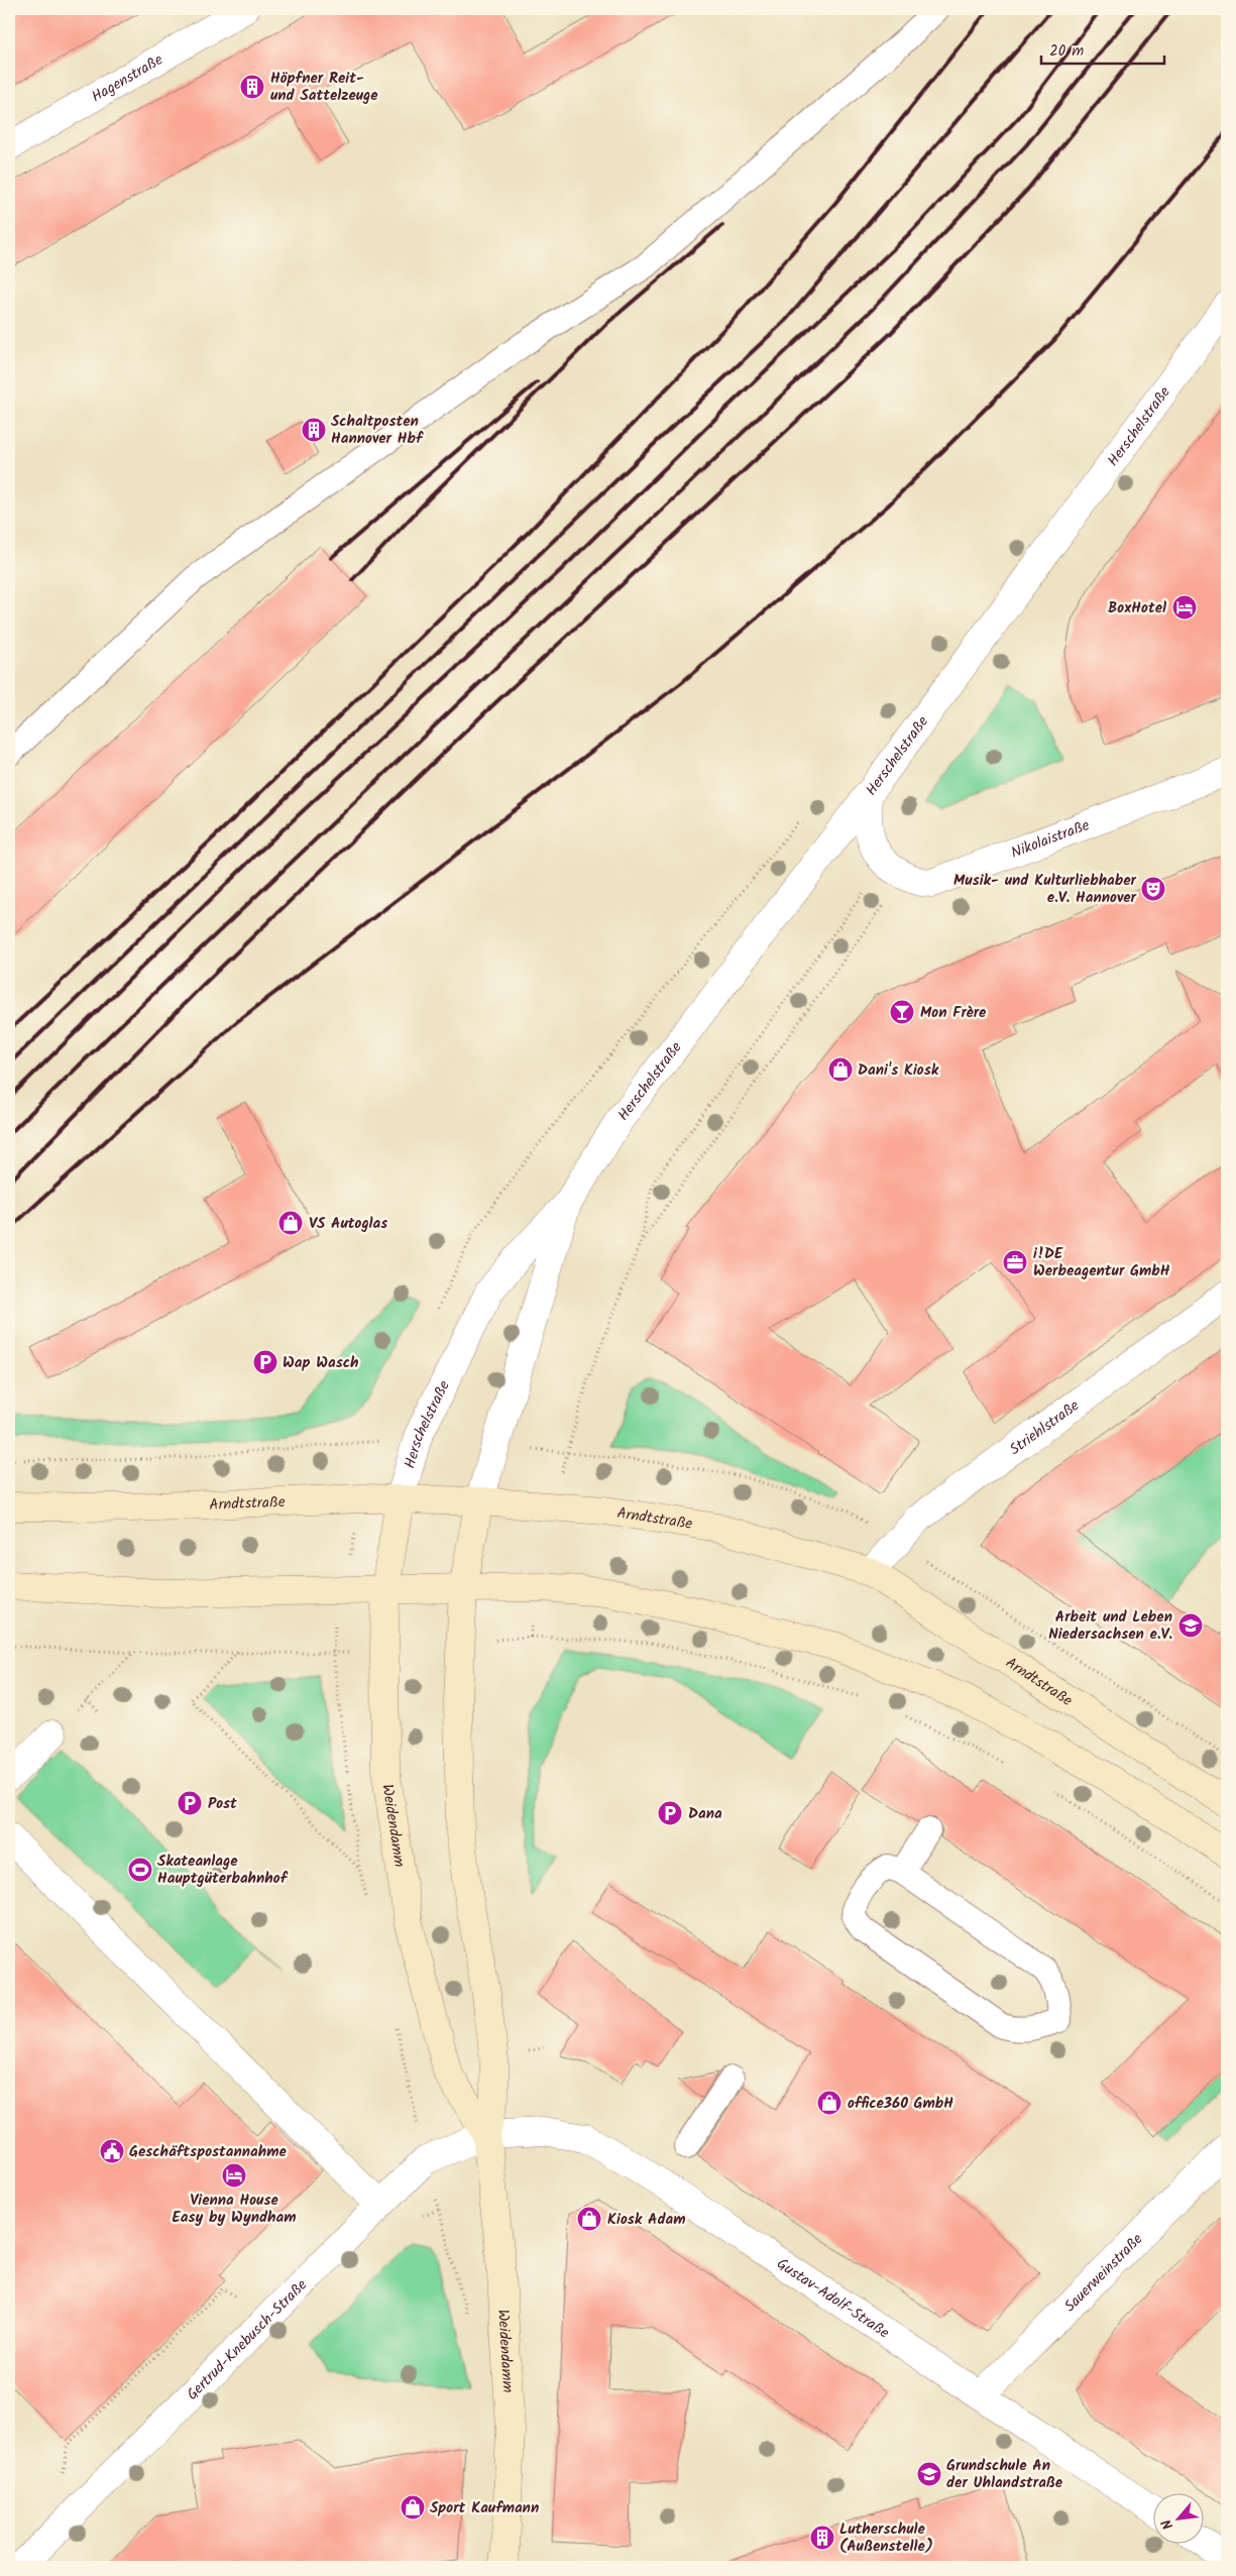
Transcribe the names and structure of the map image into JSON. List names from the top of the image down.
{
  "streets": {
    "main road": ["Arndtstraße", "Weidendamm"],
    "street": [
      "Hagenstraße",
      "Herschelstraße",
      "Nikolaistraße",
      "Striehlstraße",
      "Sauerweinstraße",
      "Gustav-Adolf-Straße",
      "Gertrud-Knebusch-Straße"
    ]
  },
  "crossings": [
    ["Herschelstraße", "Nikolaistraße"],
    ["Herschelstraße", "Arndtstraße"],
    ["Herschelstraße", "Weidendamm"],
    ["Striehlstraße", "Arndtstraße"],
    ["Arndtstraße", "Weidendamm"],
    ["Weidendamm", "Gustav-Adolf-Straße"],
    ["Weidendamm", "Gertrud-Knebusch-Straße"],
    ["Sauerweinstraße", "Gustav-Adolf-Straße"],
    ["Gustav-Adolf-Straße", "Gertrud-Knebusch-Straße"]
  ],
  "places": {
    "building": ["Höpfner Reit- und Sattelzeuge", "Schaltposten Hannover Hbf", "Lutherschule (Außenstelle)"],
    "hotel": ["BoxHotel", "Vienna House Easy by Wyndham"],
    "theatre": ["Musik- und Kulturliebhaber e.V. Hannover"],
    "bar": ["Mon Frère"],
    "shop": [
      "Dani's Kiosk",
      "VS Autoglas",
      "office360 GmbH",
      "Kiosk Adam",
      "Sport Kaufmann"
    ],
    "office": ["i!DE Werbeagentur GmbH"],
    "parking": ["Wap Wasch", "Post", "Dana"],
    "school or university": ["Arbeit und Leben Niedersachsen e.V.", "Grundschule An der Uhlandstraße"],
    "sports": ["Skateanlage Hauptgüterbahnhof"],
    "public building": ["Geschäftspostannahme"]
  },
  "scale_bar": "20 m",
  "north": "bottom left"
}
